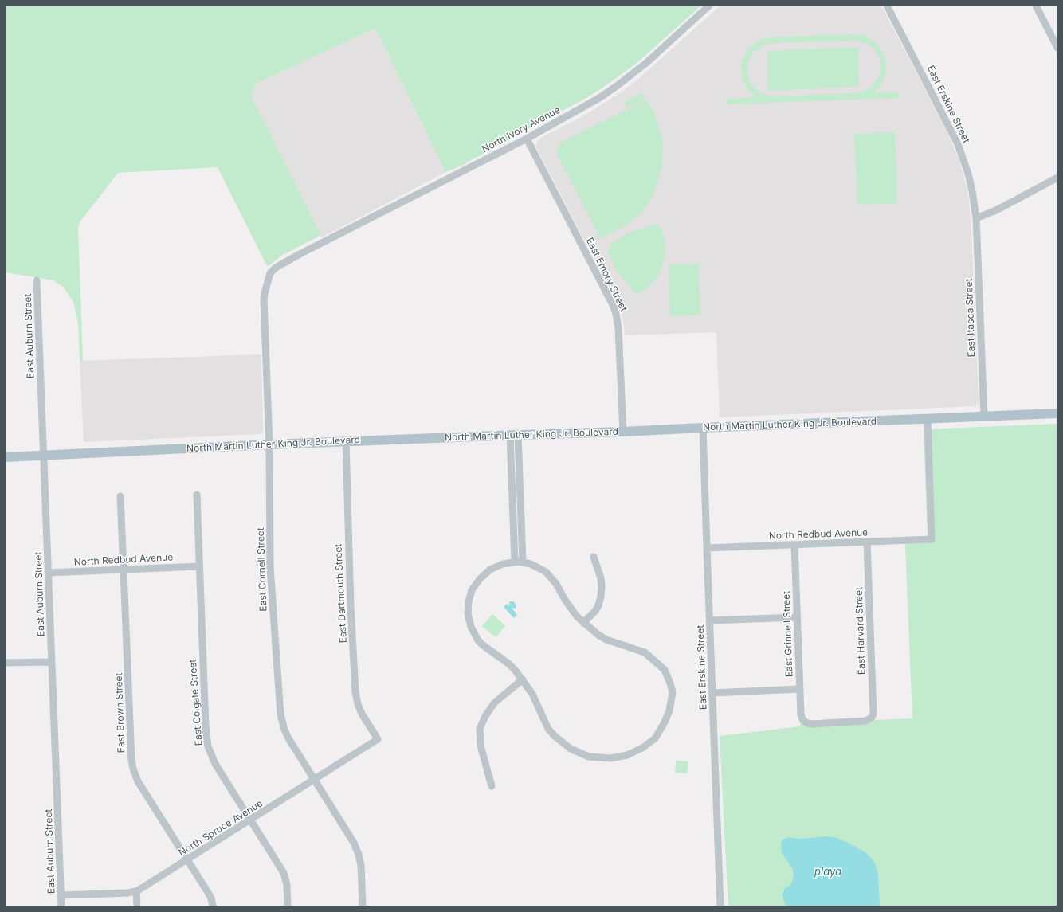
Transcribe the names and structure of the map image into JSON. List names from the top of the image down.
{
  "streets": {
    "main road": ["North Martin Luther King Jr. Boulevard"],
    "street": [
      "East Erskine Street",
      "North Ivory Avenue",
      "East Emory Street",
      "East Itasca Street",
      "East Auburn Street",
      "North Redbud Avenue",
      "East Cornell Street",
      "East Dartmouth Street",
      "East Harvard Street",
      "East Grinnell Street",
      "East Colgate Street",
      "East Brown Street",
      "North Spruce Avenue"
    ]
  },
  "crossings": [
    ["East Erskine Street", "East Itasca Street"],
    ["East Erskine Street", "North Martin Luther King Jr. Boulevard"],
    ["East Erskine Street", "North Redbud Avenue"],
    ["North Ivory Avenue", "East Emory Street"],
    ["North Ivory Avenue", "East Cornell Street"],
    ["East Emory Street", "North Martin Luther King Jr. Boulevard"],
    ["East Itasca Street", "North Martin Luther King Jr. Boulevard"],
    ["East Auburn Street", "North Martin Luther King Jr. Boulevard"],
    ["East Auburn Street", "North Redbud Avenue"],
    ["East Auburn Street", "North Spruce Avenue"],
    ["North Martin Luther King Jr. Boulevard", "North Redbud Avenue"],
    ["North Martin Luther King Jr. Boulevard", "East Cornell Street"],
    ["North Martin Luther King Jr. Boulevard", "East Dartmouth Street"],
    ["North Redbud Avenue", "East Harvard Street"],
    ["North Redbud Avenue", "East Grinnell Street"],
    ["North Redbud Avenue", "East Colgate Street"],
    ["North Redbud Avenue", "East Brown Street"],
    ["East Cornell Street", "North Spruce Avenue"],
    ["East Dartmouth Street", "North Spruce Avenue"],
    ["East Harvard Street", "East Grinnell Street"],
    ["East Colgate Street", "North Spruce Avenue"],
    ["East Brown Street", "North Spruce Avenue"]
  ],
  "water": ["playa"]
}
